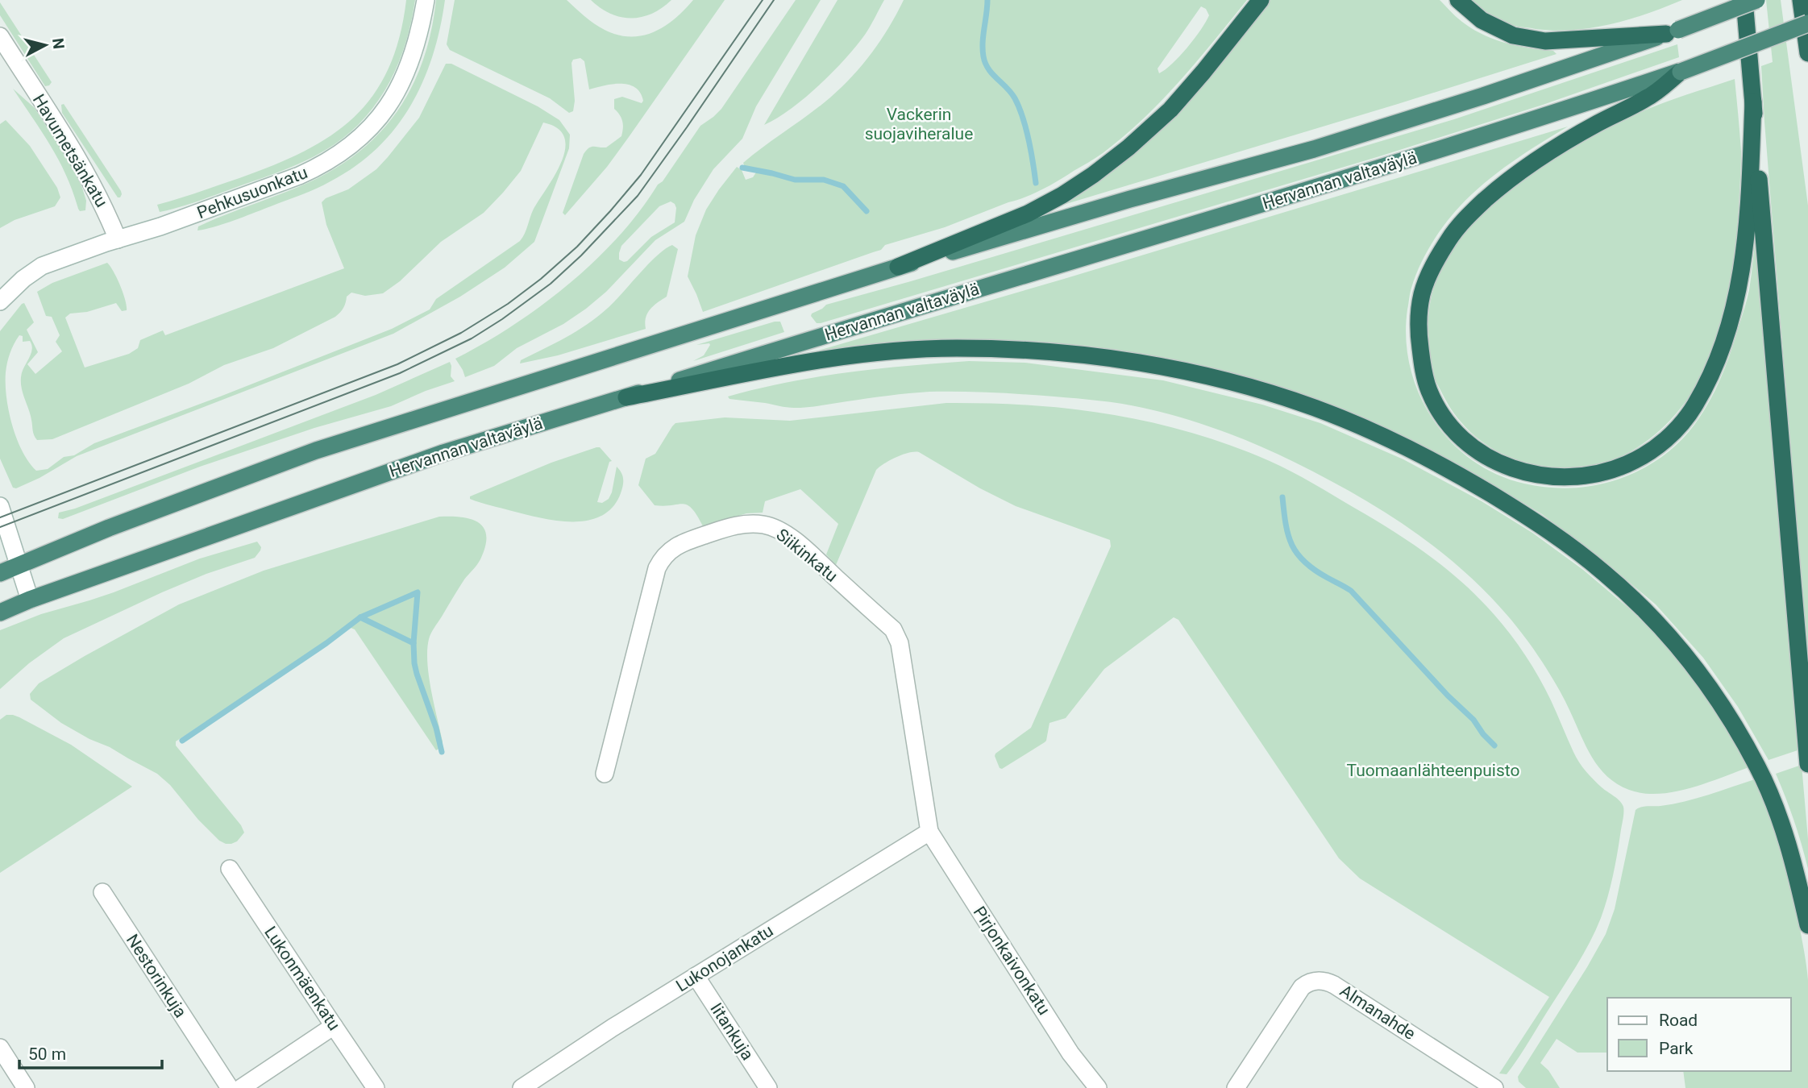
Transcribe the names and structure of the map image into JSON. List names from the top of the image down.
{
  "streets": {
    "highway": ["Hervannan valtaväylä"],
    "street": [
      "Havumetsänkatu",
      "Pehkusuonkatu",
      "Siikinkatu",
      "Lukonojankatu",
      "Pirjonkaivonkatu",
      "Nestorinkuja",
      "Lukonmäenkatu",
      "Almanahde",
      "Iitankuja"
    ]
  },
  "crossings": [
    ["Havumetsänkatu", "Pehkusuonkatu"],
    ["Siikinkatu", "Lukonojankatu"],
    ["Siikinkatu", "Pirjonkaivonkatu"],
    ["Lukonojankatu", "Pirjonkaivonkatu"],
    ["Lukonojankatu", "Iitankuja"]
  ],
  "parks": ["Vackerin suojaviheralue", "Tuomaanlähteenpuisto"],
  "legend": ["Road", "Park"],
  "scale_bar": "50 m",
  "north": "right"
}
